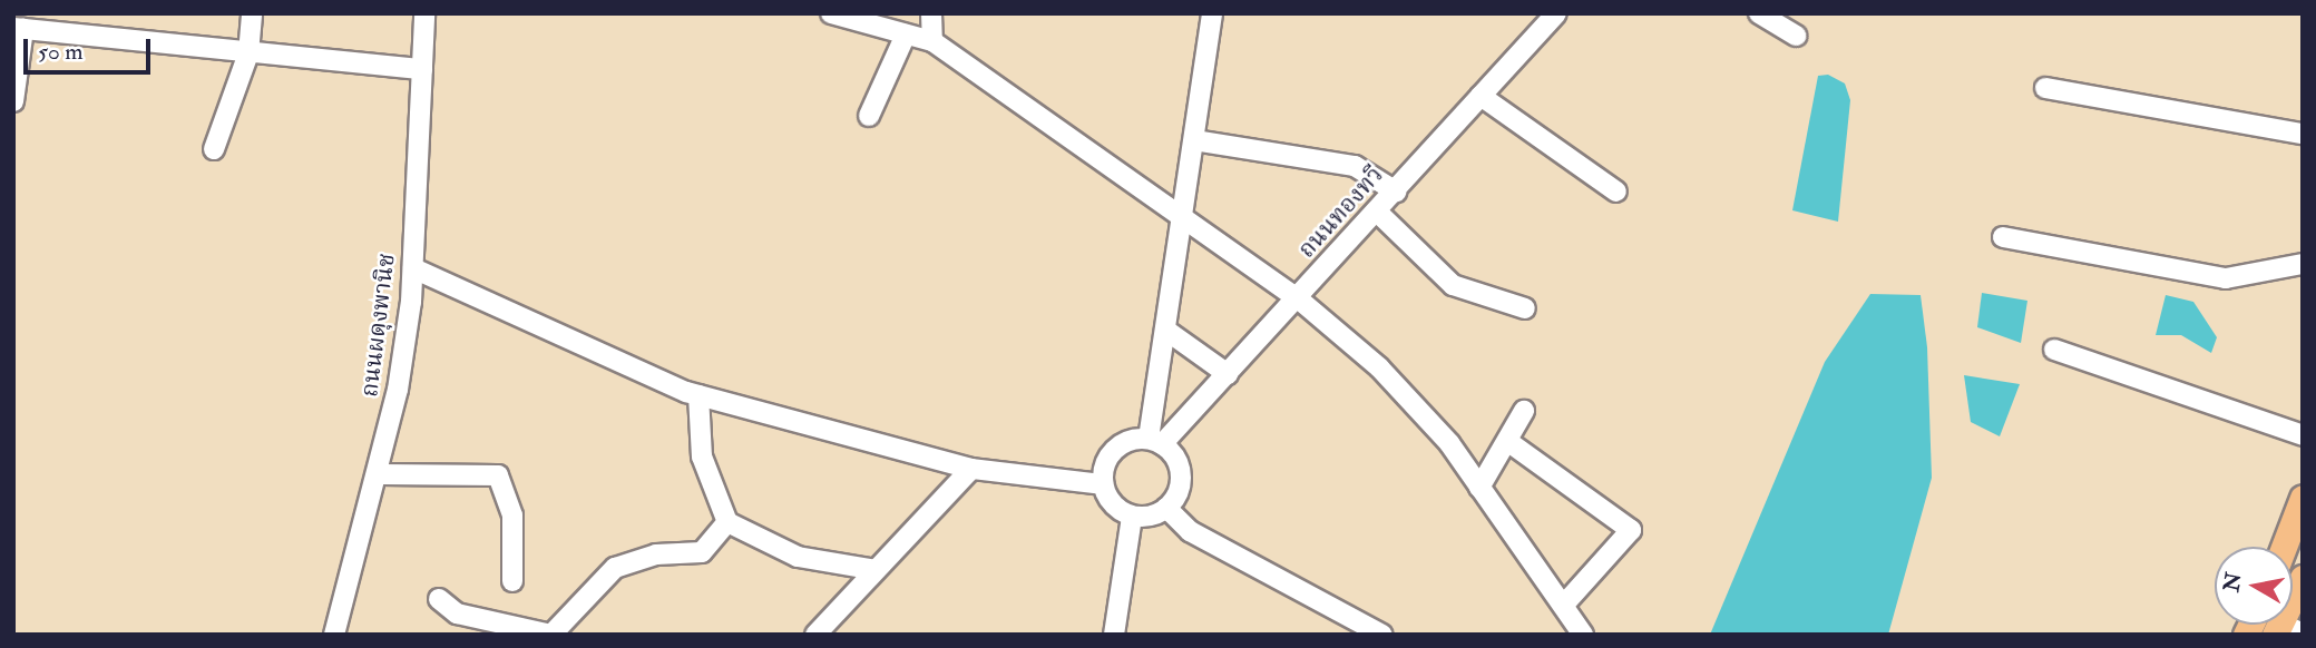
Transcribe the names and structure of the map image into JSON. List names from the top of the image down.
{
  "streets": {
    "street": ["ถนนทองทวี", "ถนนผดุงพานิช"]
  },
  "scale_bar": "50 m",
  "north": "left"
}
